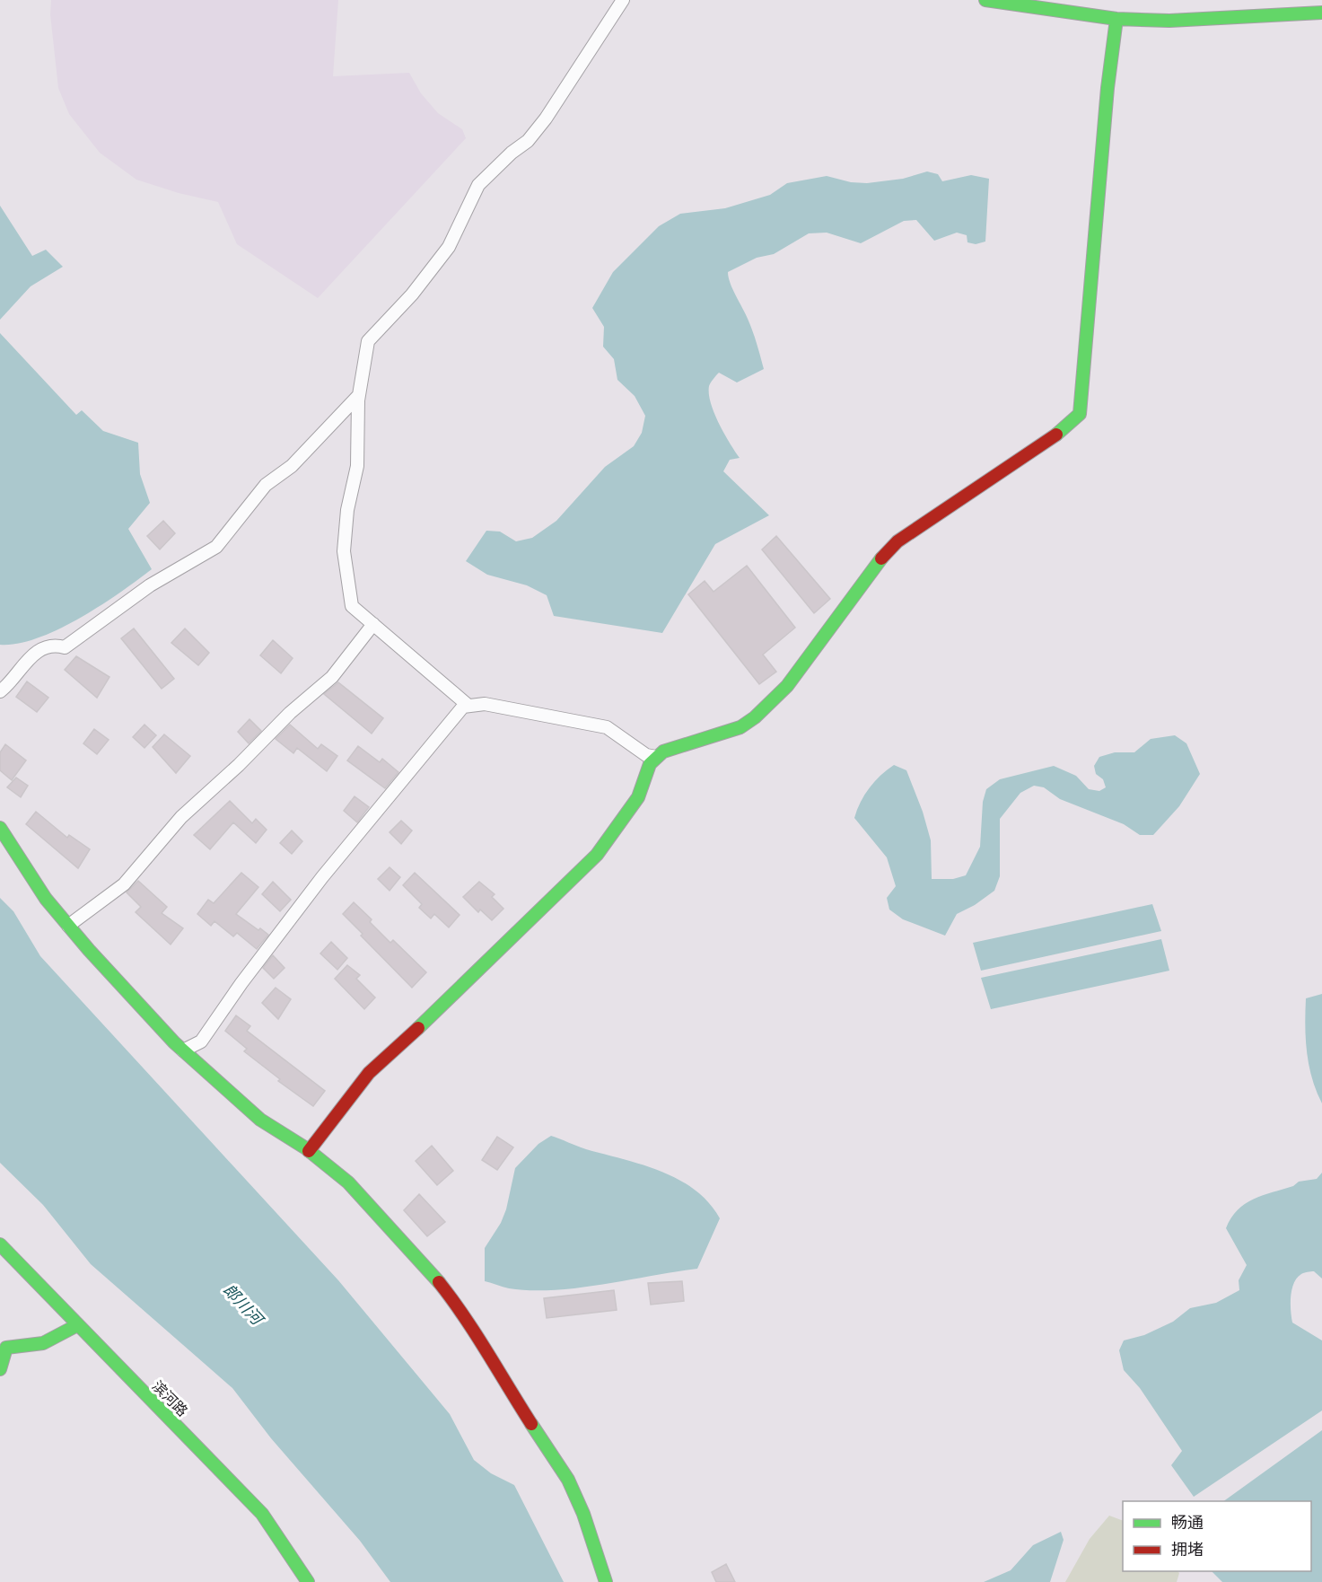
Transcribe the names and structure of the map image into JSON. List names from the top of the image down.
{
  "streets": {
    "street": ["滨河路"]
  },
  "water": ["郎川河"],
  "legend": ["畅通", "拥堵"]
}
